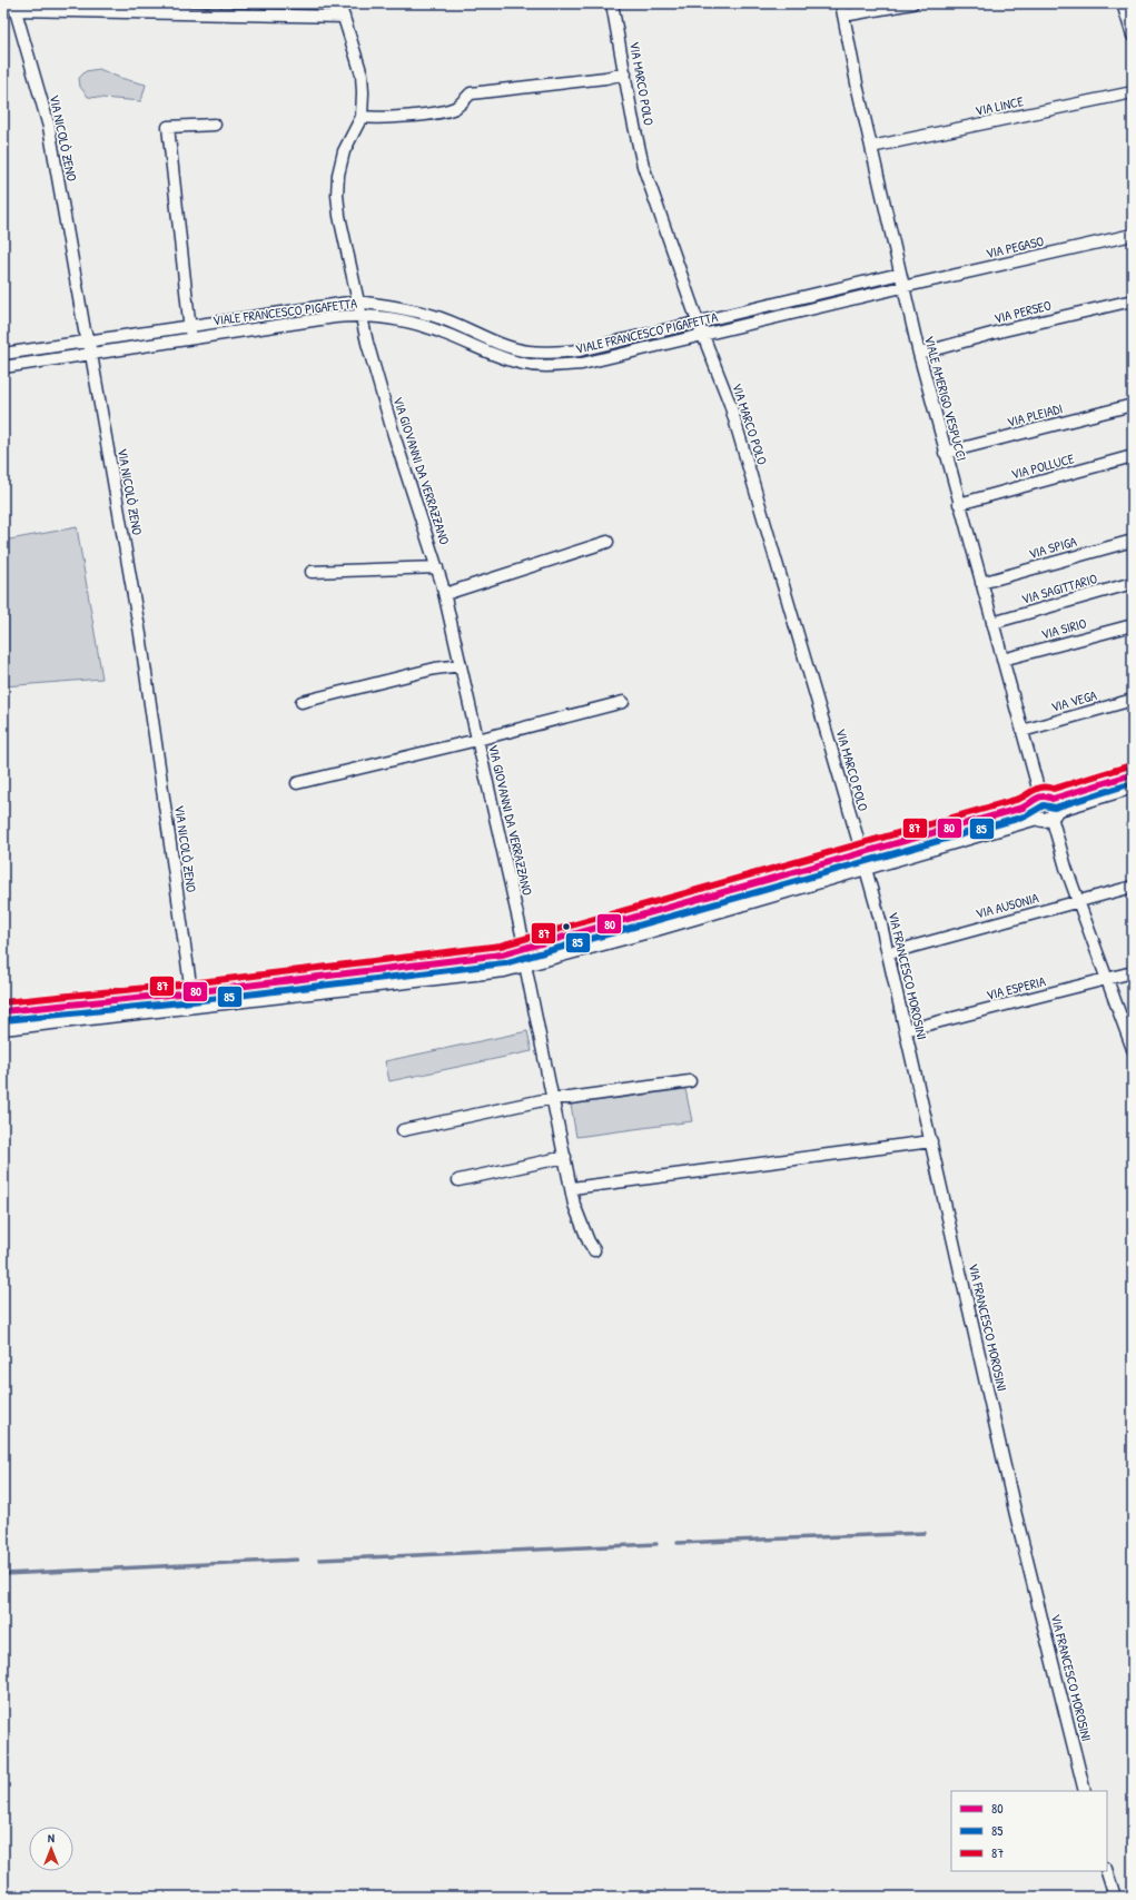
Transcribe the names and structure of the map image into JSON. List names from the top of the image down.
{
  "streets": {
    "street": [
      "VIA MARCO POLO",
      "VIA LINCE",
      "VIA NICOLÒ ZENO",
      "VIA PEGASO",
      "VIALE FRANCESCO PIGAFETTA",
      "VIA PERSEO",
      "VIALE AMERIGO VESPUCCI",
      "VIA PLEIADI",
      "VIA POLLUCE",
      "VIA GIOVANNI DA VERRAZZANO",
      "VIA SPIGA",
      "VIA SAGITTARIO",
      "VIA SIRIO",
      "VIA VEGA",
      "VIA AUSONIA",
      "VIA FRANCESCO MOROSINI",
      "VIA ESPERIA"
    ]
  },
  "crossings": [
    ["VIA MARCO POLO", "VIALE FRANCESCO PIGAFETTA"],
    ["VIA LINCE", "VIALE AMERIGO VESPUCCI"],
    ["VIA NICOLÒ ZENO", "VIALE FRANCESCO PIGAFETTA"],
    ["VIA PEGASO", "VIALE FRANCESCO PIGAFETTA"],
    ["VIA PEGASO", "VIALE AMERIGO VESPUCCI"],
    ["VIALE FRANCESCO PIGAFETTA", "VIALE AMERIGO VESPUCCI"],
    ["VIALE FRANCESCO PIGAFETTA", "VIA GIOVANNI DA VERRAZZANO"],
    ["VIA PERSEO", "VIALE AMERIGO VESPUCCI"],
    ["VIALE AMERIGO VESPUCCI", "VIA PLEIADI"],
    ["VIALE AMERIGO VESPUCCI", "VIA POLLUCE"],
    ["VIALE AMERIGO VESPUCCI", "VIA SPIGA"],
    ["VIALE AMERIGO VESPUCCI", "VIA SAGITTARIO"],
    ["VIALE AMERIGO VESPUCCI", "VIA SIRIO"],
    ["VIALE AMERIGO VESPUCCI", "VIA VEGA"],
    ["VIA AUSONIA", "VIA FRANCESCO MOROSINI"],
    ["VIA FRANCESCO MOROSINI", "VIA ESPERIA"]
  ],
  "lines": ["transit line 87", "transit line 80", "transit line 85"],
  "legend": ["80", "85", "87"],
  "north": "top"
}
